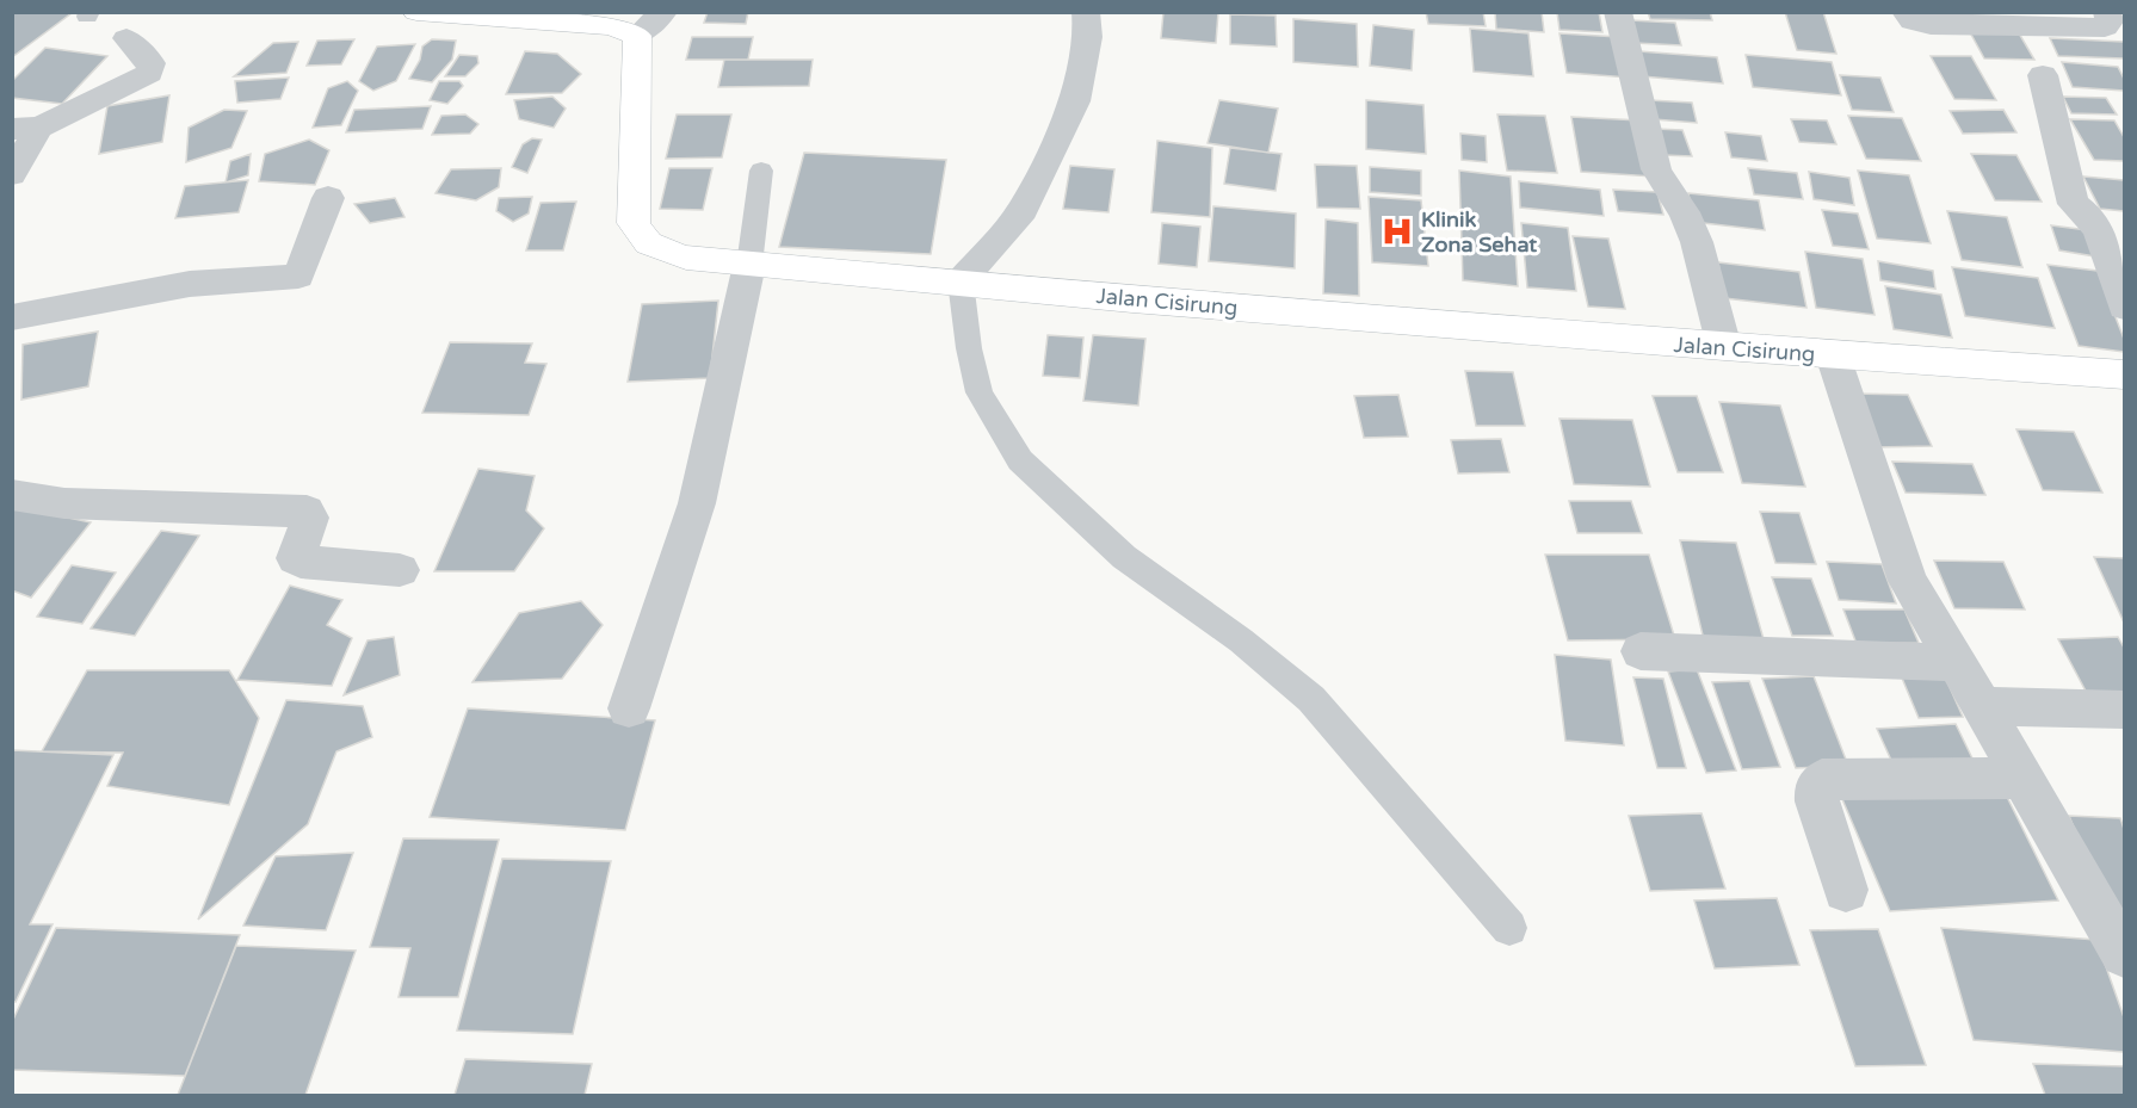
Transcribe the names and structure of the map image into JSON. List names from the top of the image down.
{
  "streets": {
    "main road": ["Jalan Cisirung"]
  },
  "places": {
    "hospital": ["Klinik Zona Sehat"]
  }
}
